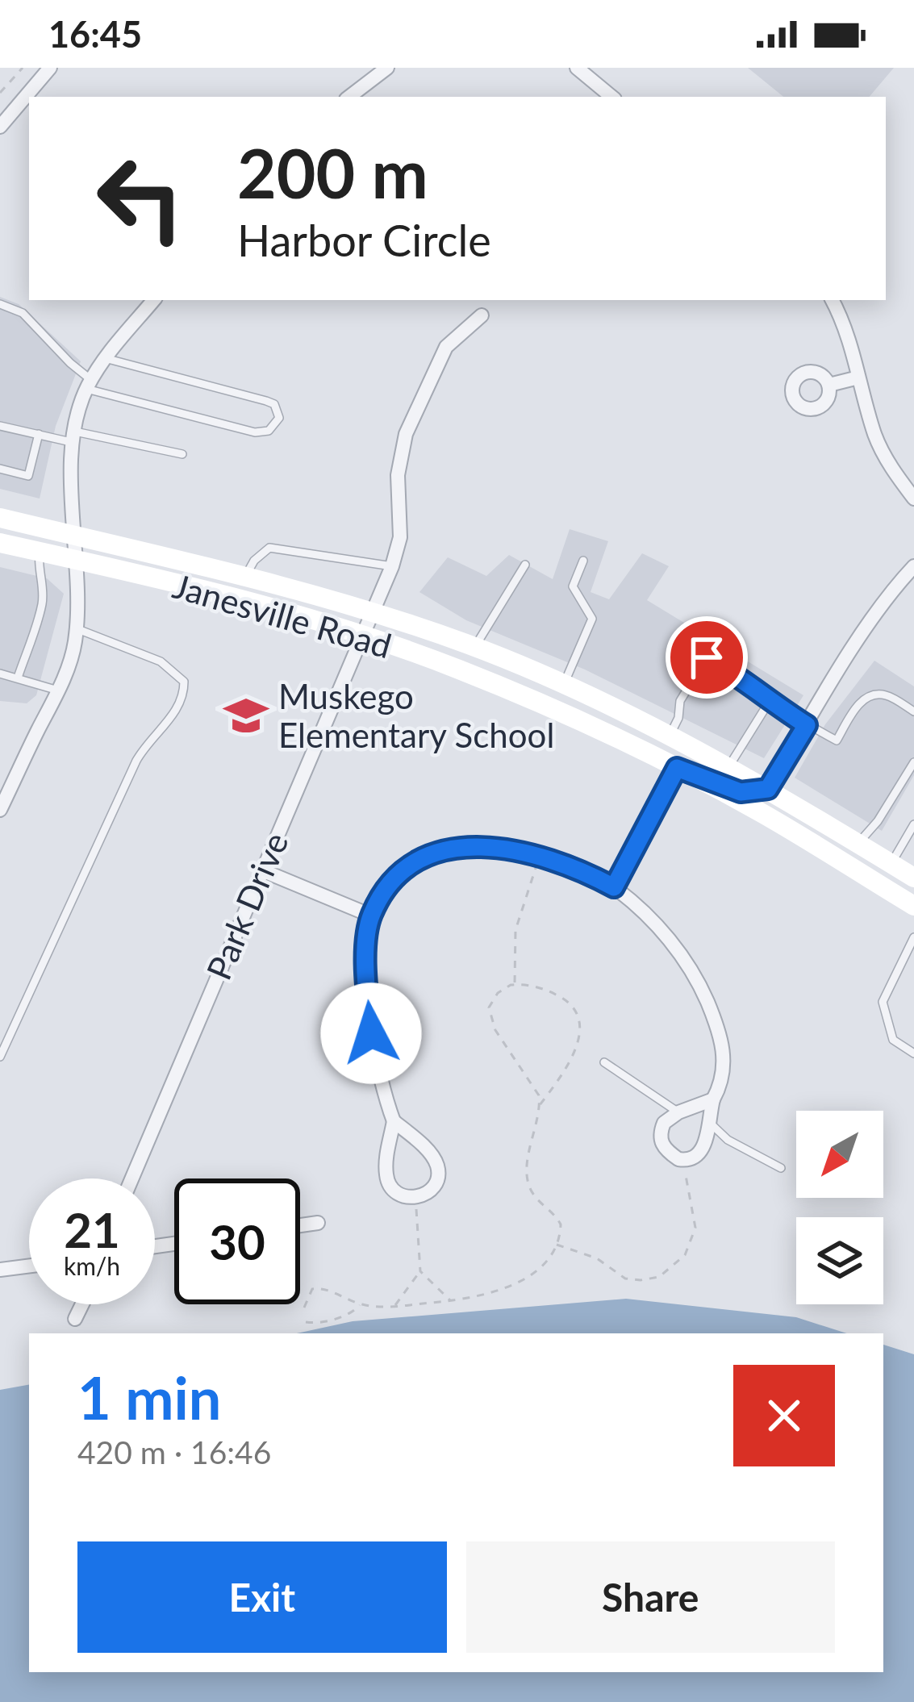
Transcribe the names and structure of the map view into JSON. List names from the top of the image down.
{
  "streets": {
    "main road": ["Janesville Road"],
    "street": ["Park Drive"]
  },
  "crossings": [
    ["Janesville Road", "Park Drive"]
  ],
  "places": {
    "school or university": ["Muskego Elementary School"]
  },
  "north": "bottom left",
  "page": {
    "status": "16:45",
    "turn": ["200 m", "Harbor Circle"],
    "speed": "21 km/h",
    "limit": "30",
    "heading": ["1 min", "420 m · 16:46"],
    "buttons": ["Exit", "Share"]
  }
}
